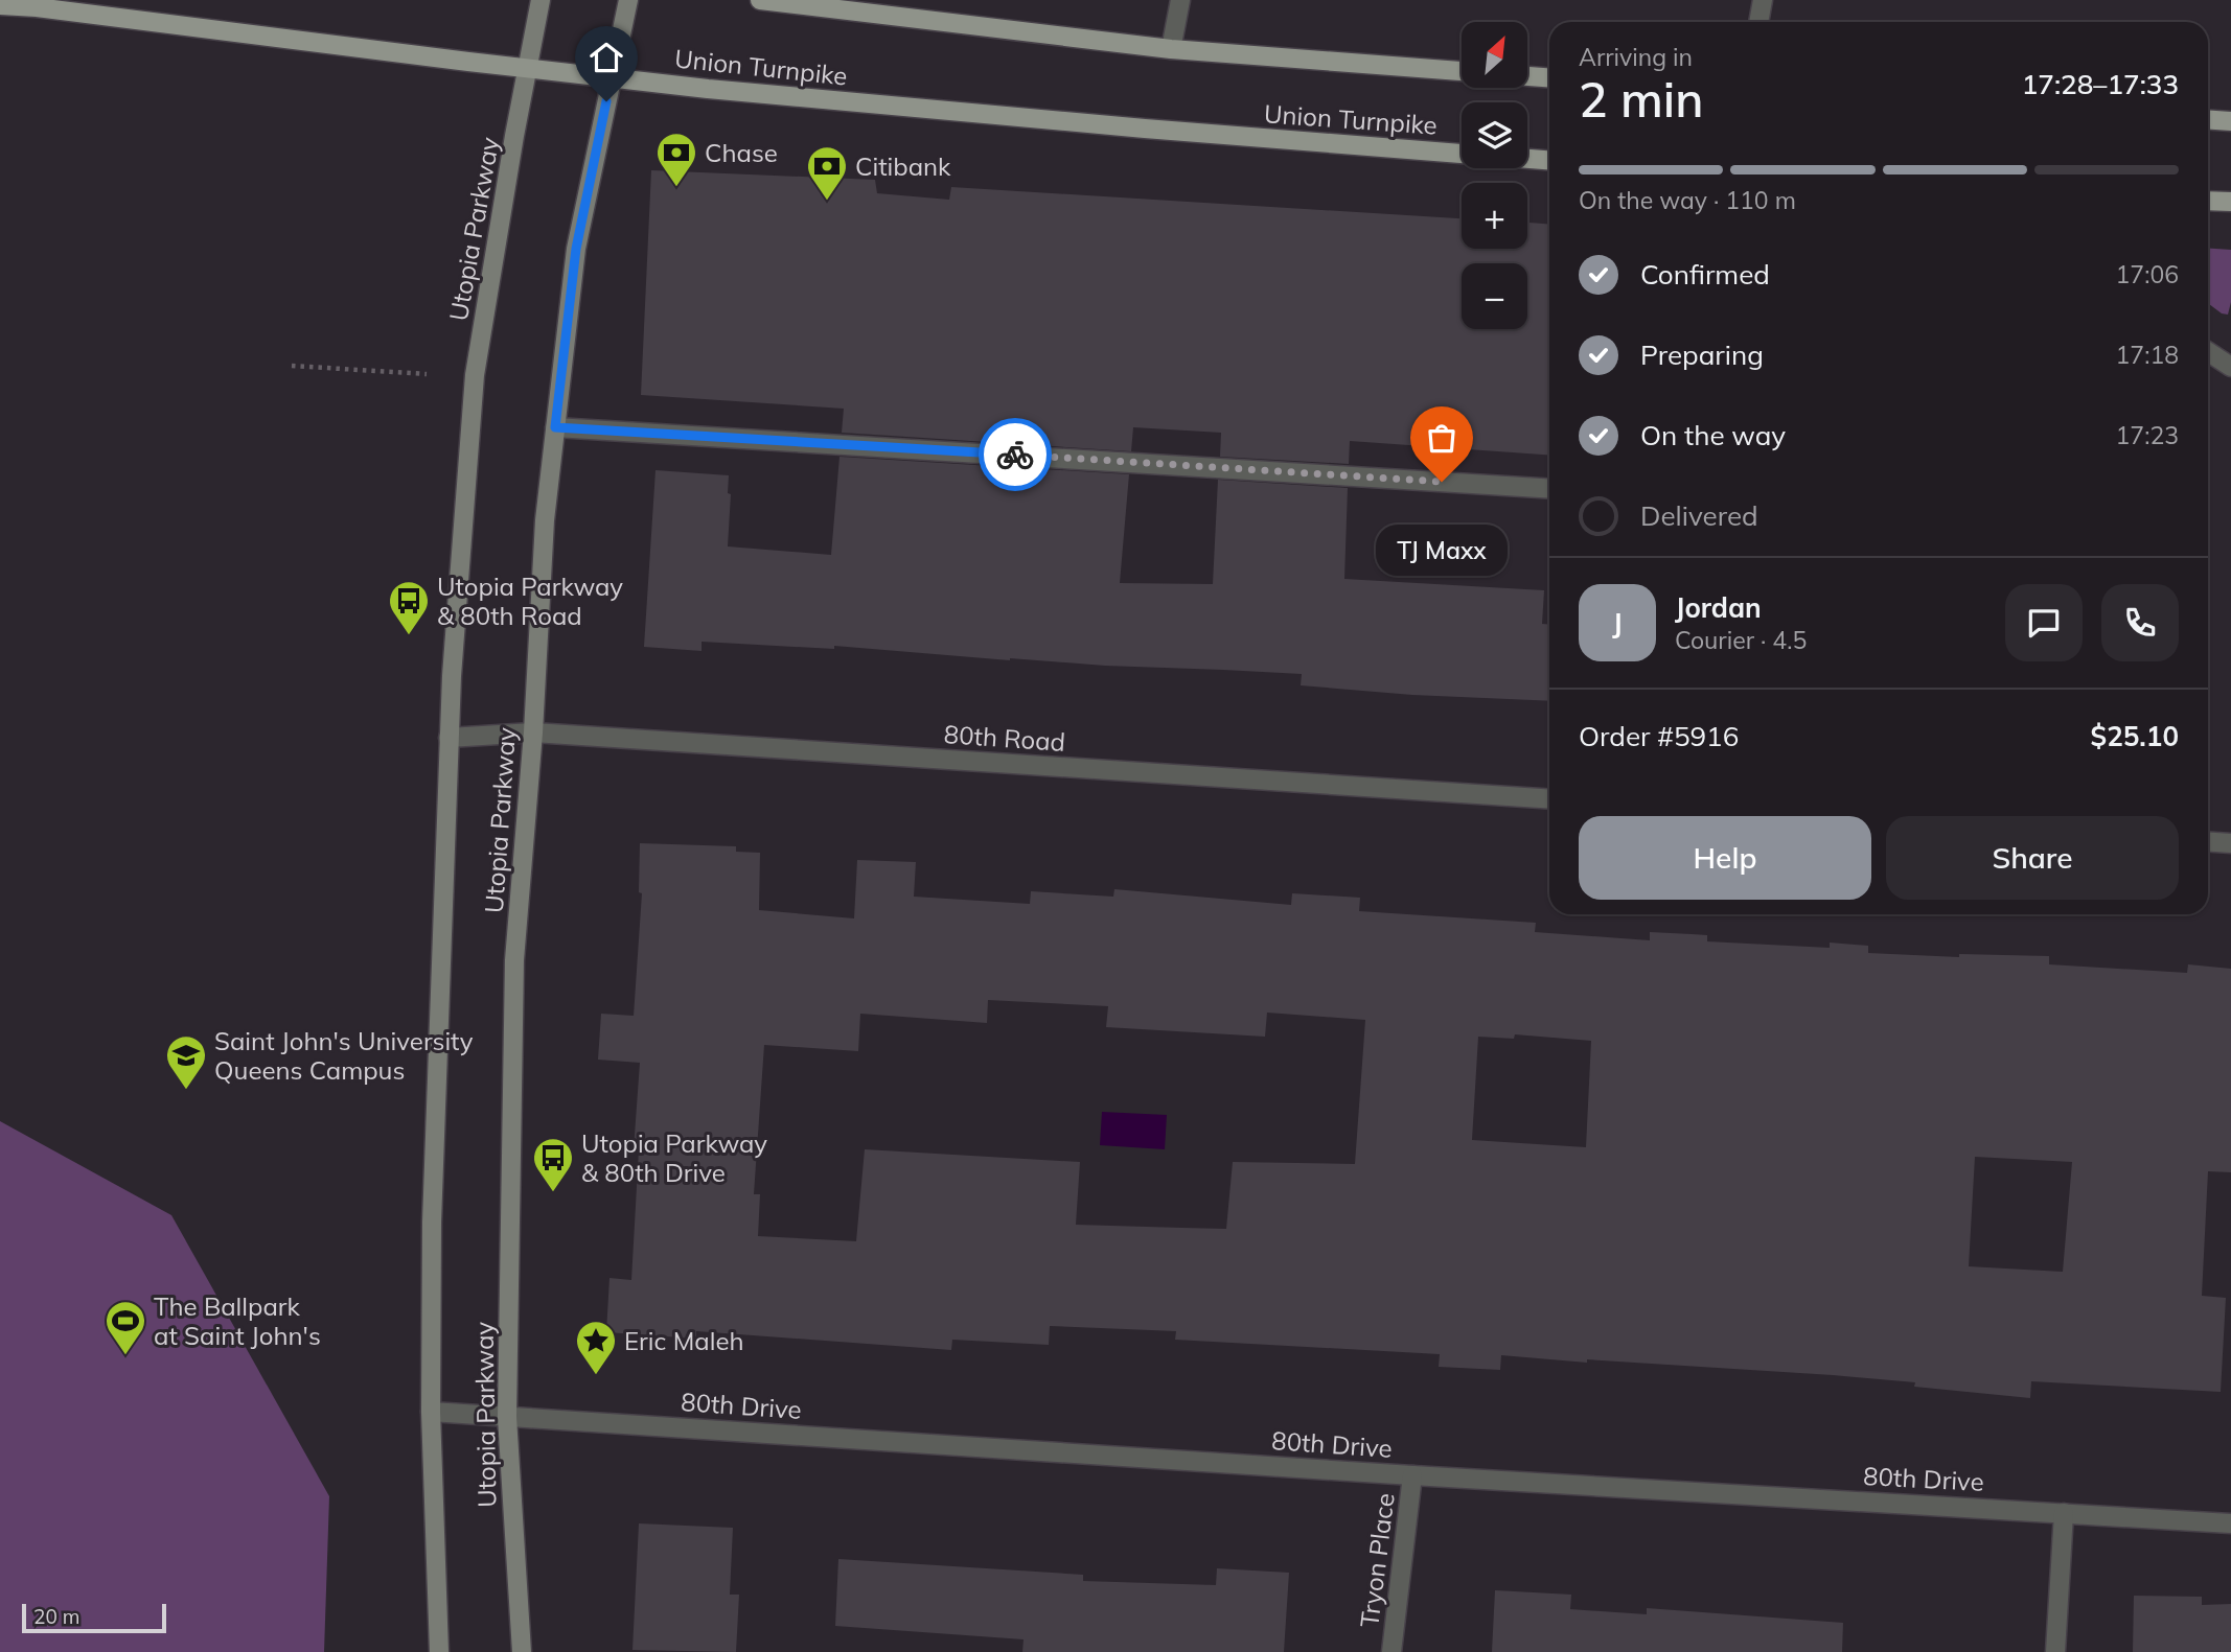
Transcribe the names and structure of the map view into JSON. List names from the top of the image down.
{
  "streets": {
    "main road": ["Union Turnpike", "Utopia Parkway"],
    "street": ["80th Road", "80th Drive", "Tryon Place"]
  },
  "crossings": [
    ["Union Turnpike", "Utopia Parkway"],
    ["Utopia Parkway", "80th Road"],
    ["Utopia Parkway", "80th Drive"],
    ["80th Drive", "Tryon Place"]
  ],
  "places": {
    "bank": ["Chase", "Citibank"],
    "other": ["TJ Maxx"],
    "bus stop": ["Utopia Parkway & 80th Road", "Utopia Parkway & 80th Drive"],
    "school or university": ["Saint John's University Queens Campus"],
    "sports": ["The Ballpark at Saint John's"],
    "place": ["Eric Maleh"]
  },
  "scale_bar": "20 m",
  "north": "top right",
  "page": {
    "map_buttons": ["+", "−"],
    "heading": ["2 min", "Arriving in", "17:28–17:33"],
    "panel": [
      "Jordan",
      "Courier · 4.5",
      "Order #5916",
      "$25.10"
    ],
    "bar": "On the way · 110 m",
    "list": [
      ["Confirmed", "17:06"],
      ["Preparing", "17:18"],
      ["On the way", "17:23"],
      "Delivered"
    ],
    "bubble": "TJ Maxx",
    "round": "J",
    "buttons": ["Help", "Share"],
    "scale": "20 m"
  }
}
